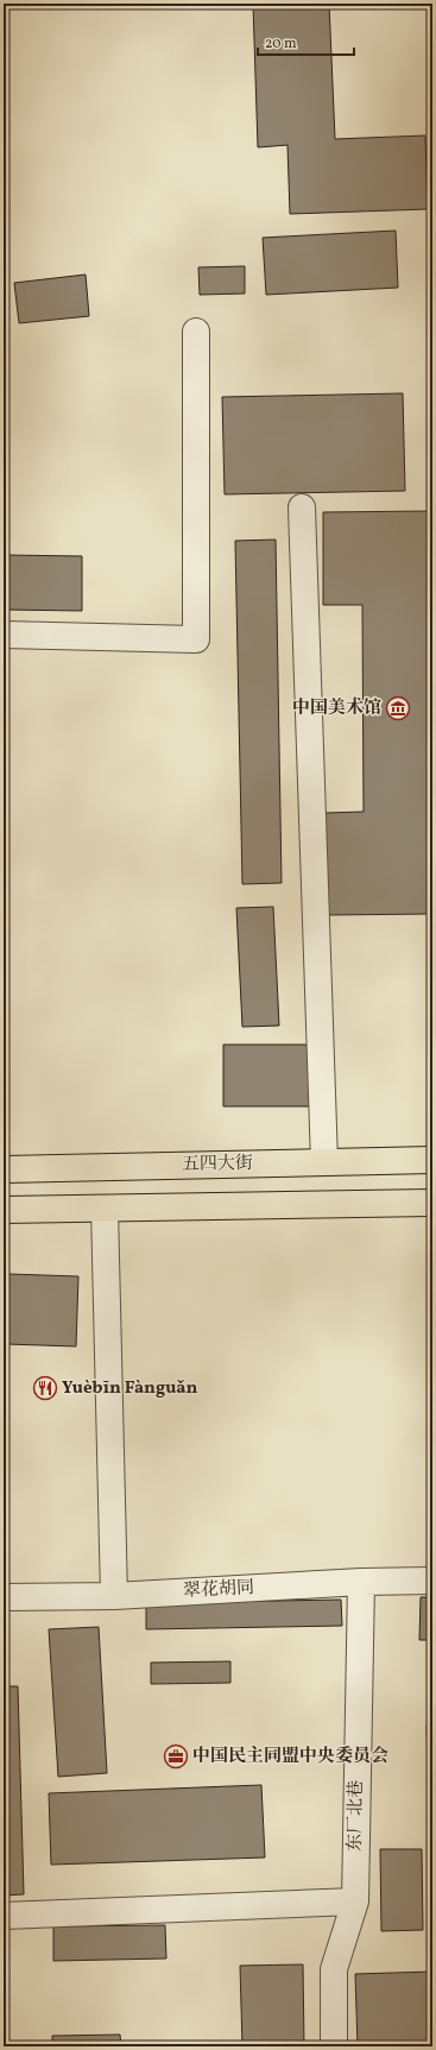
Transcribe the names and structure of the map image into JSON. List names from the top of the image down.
{
  "streets": {
    "main road": ["五四大街"],
    "street": ["翠花胡同", "东厂北巷"]
  },
  "crossings": [
    ["翠花胡同", "东厂北巷"]
  ],
  "places": {
    "museum": ["中国美术馆"],
    "restaurant": ["Yuèbīn Fànguǎn"],
    "office": ["中国民主同盟中央委员会"]
  },
  "scale_bar": "20 m"
}
